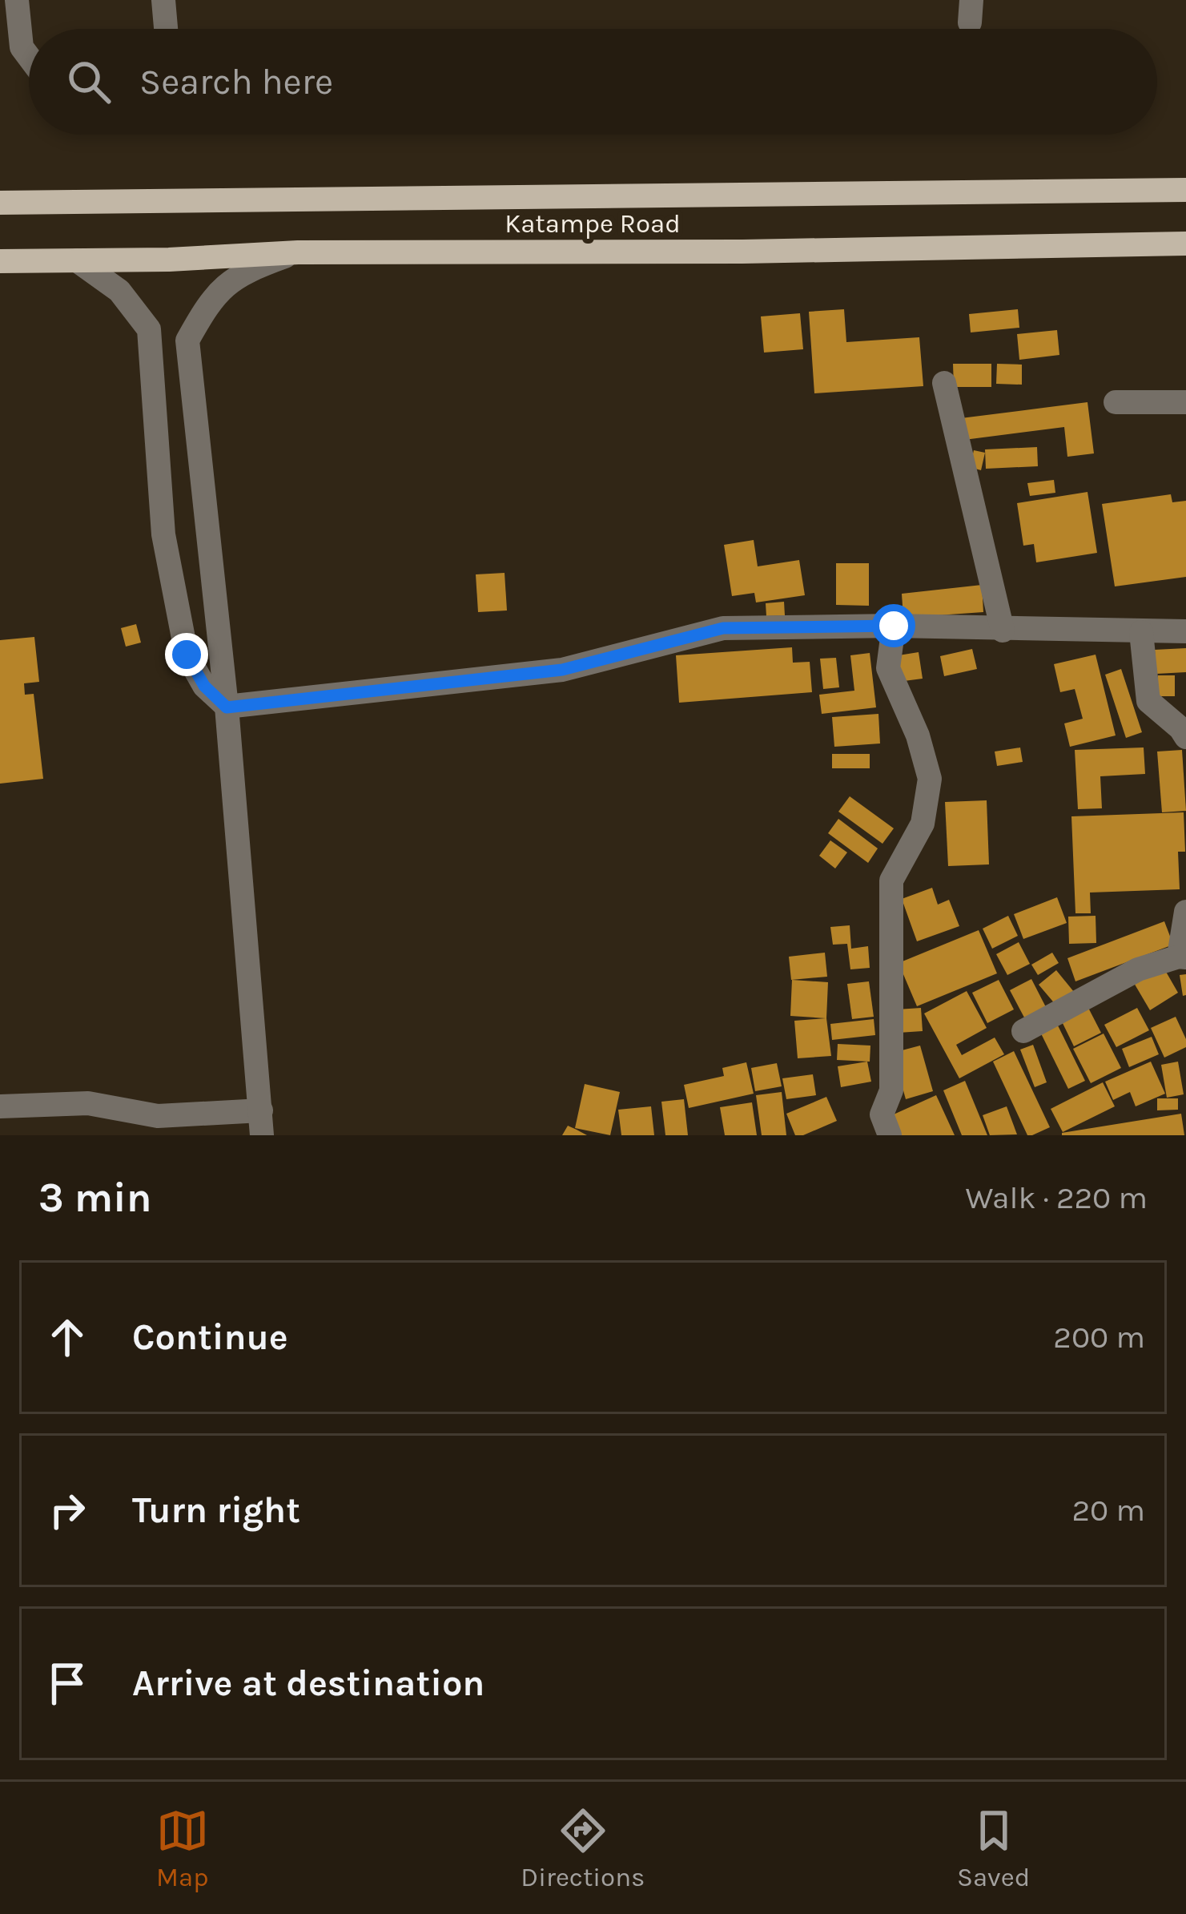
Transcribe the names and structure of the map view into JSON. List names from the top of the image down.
{
  "streets": {
    "main road": ["Katampe Road"]
  },
  "page": {
    "search": "Search here",
    "heading": ["3 min", "Walk · 220 m"],
    "list": [
      ["Continue", "200 m"],
      ["Turn right", "20 m"],
      "Arrive at destination"
    ],
    "nav": ["Map", "Directions", "Saved"]
  }
}
